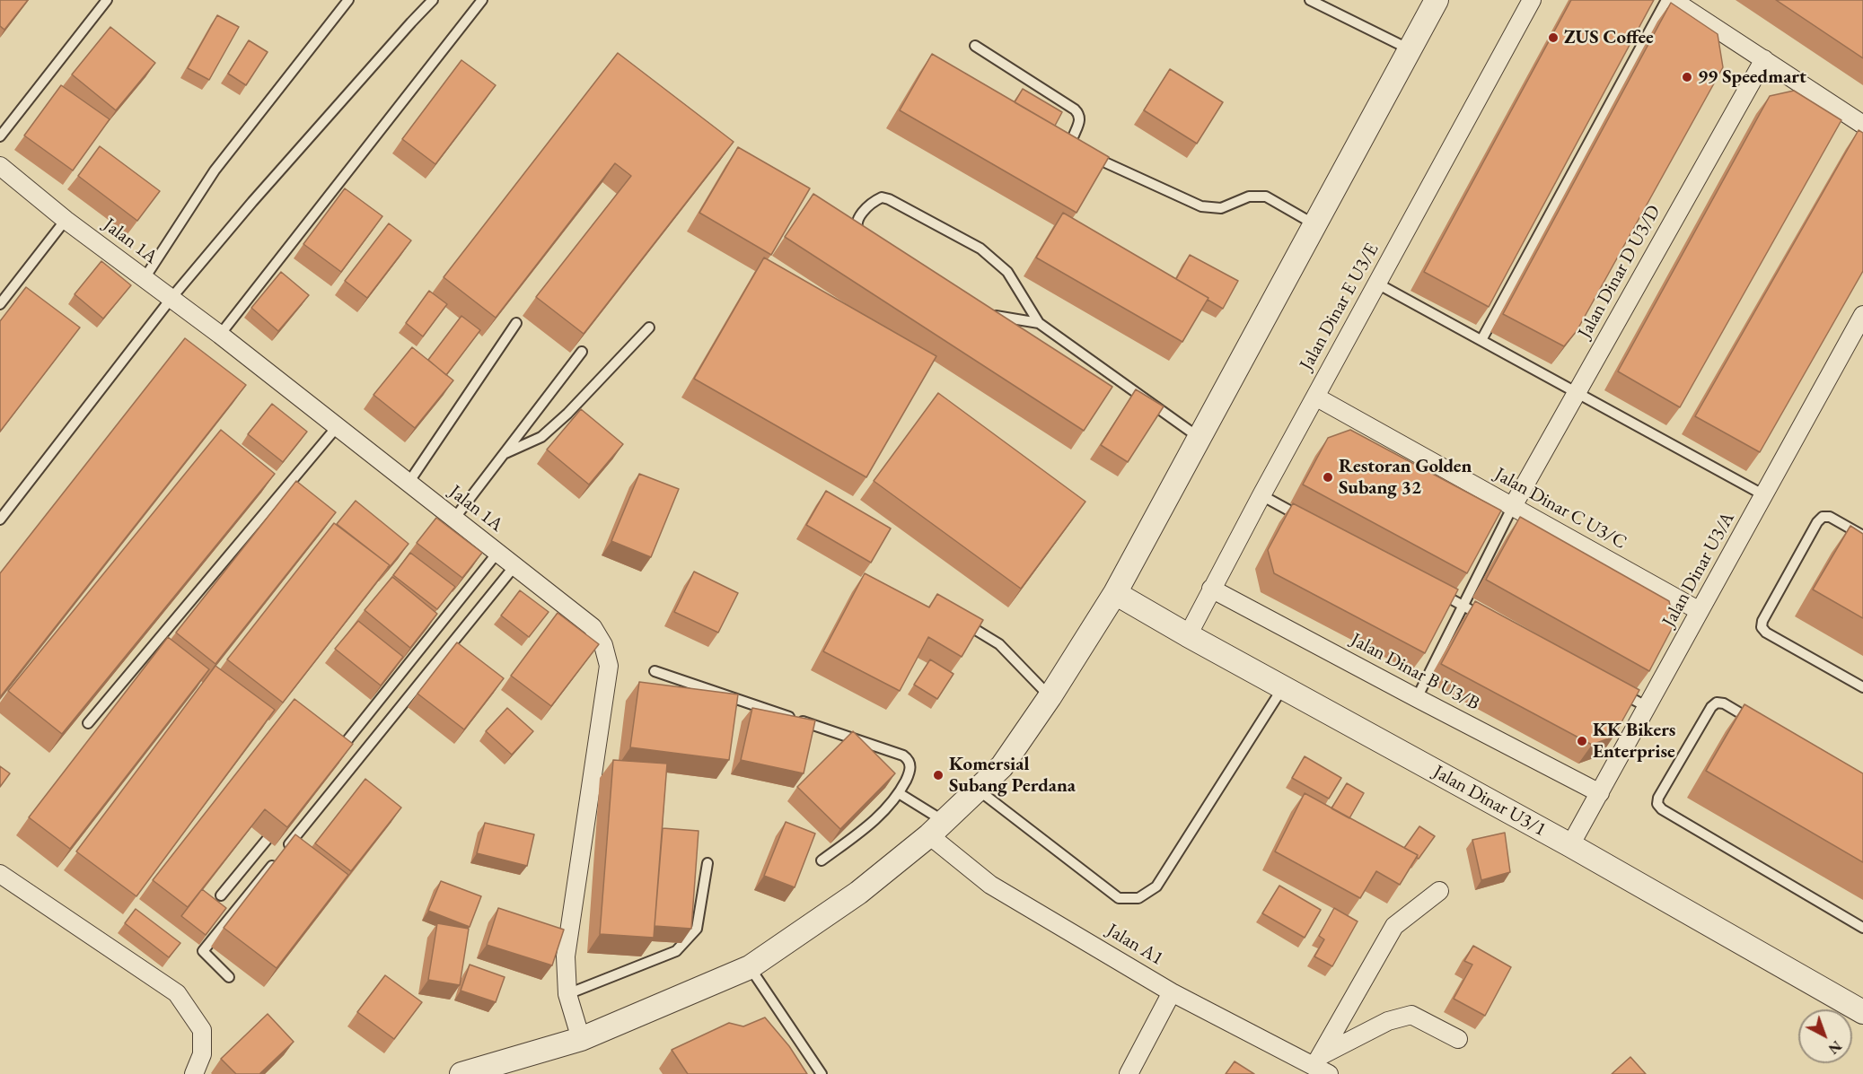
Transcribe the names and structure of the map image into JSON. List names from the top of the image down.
{
  "streets": {
    "street": [
      "Jalan 1A",
      "Jalan Dinar D U3/D",
      "Jalan Dinar E U3/E",
      "Jalan Dinar C U3/C",
      "Jalan Dinar U3/A",
      "Jalan Dinar B U3/B",
      "Jalan Dinar U3/1",
      "Jalan A1"
    ]
  },
  "crossings": [
    ["Jalan Dinar D U3/D", "Jalan Dinar C U3/C"],
    ["Jalan Dinar E U3/E", "Jalan Dinar C U3/C"],
    ["Jalan Dinar E U3/E", "Jalan Dinar B U3/B"],
    ["Jalan Dinar E U3/E", "Jalan Dinar U3/1"],
    ["Jalan Dinar C U3/C", "Jalan Dinar U3/A"],
    ["Jalan Dinar U3/A", "Jalan Dinar B U3/B"],
    ["Jalan Dinar U3/A", "Jalan Dinar U3/1"]
  ],
  "places": [
    "ZUS Coffee",
    "99 Speedmart",
    "Restoran Golden Subang 32",
    "KK Bikers Enterprise",
    "Komersial Subang Perdana"
  ],
  "north": "bottom right"
}
